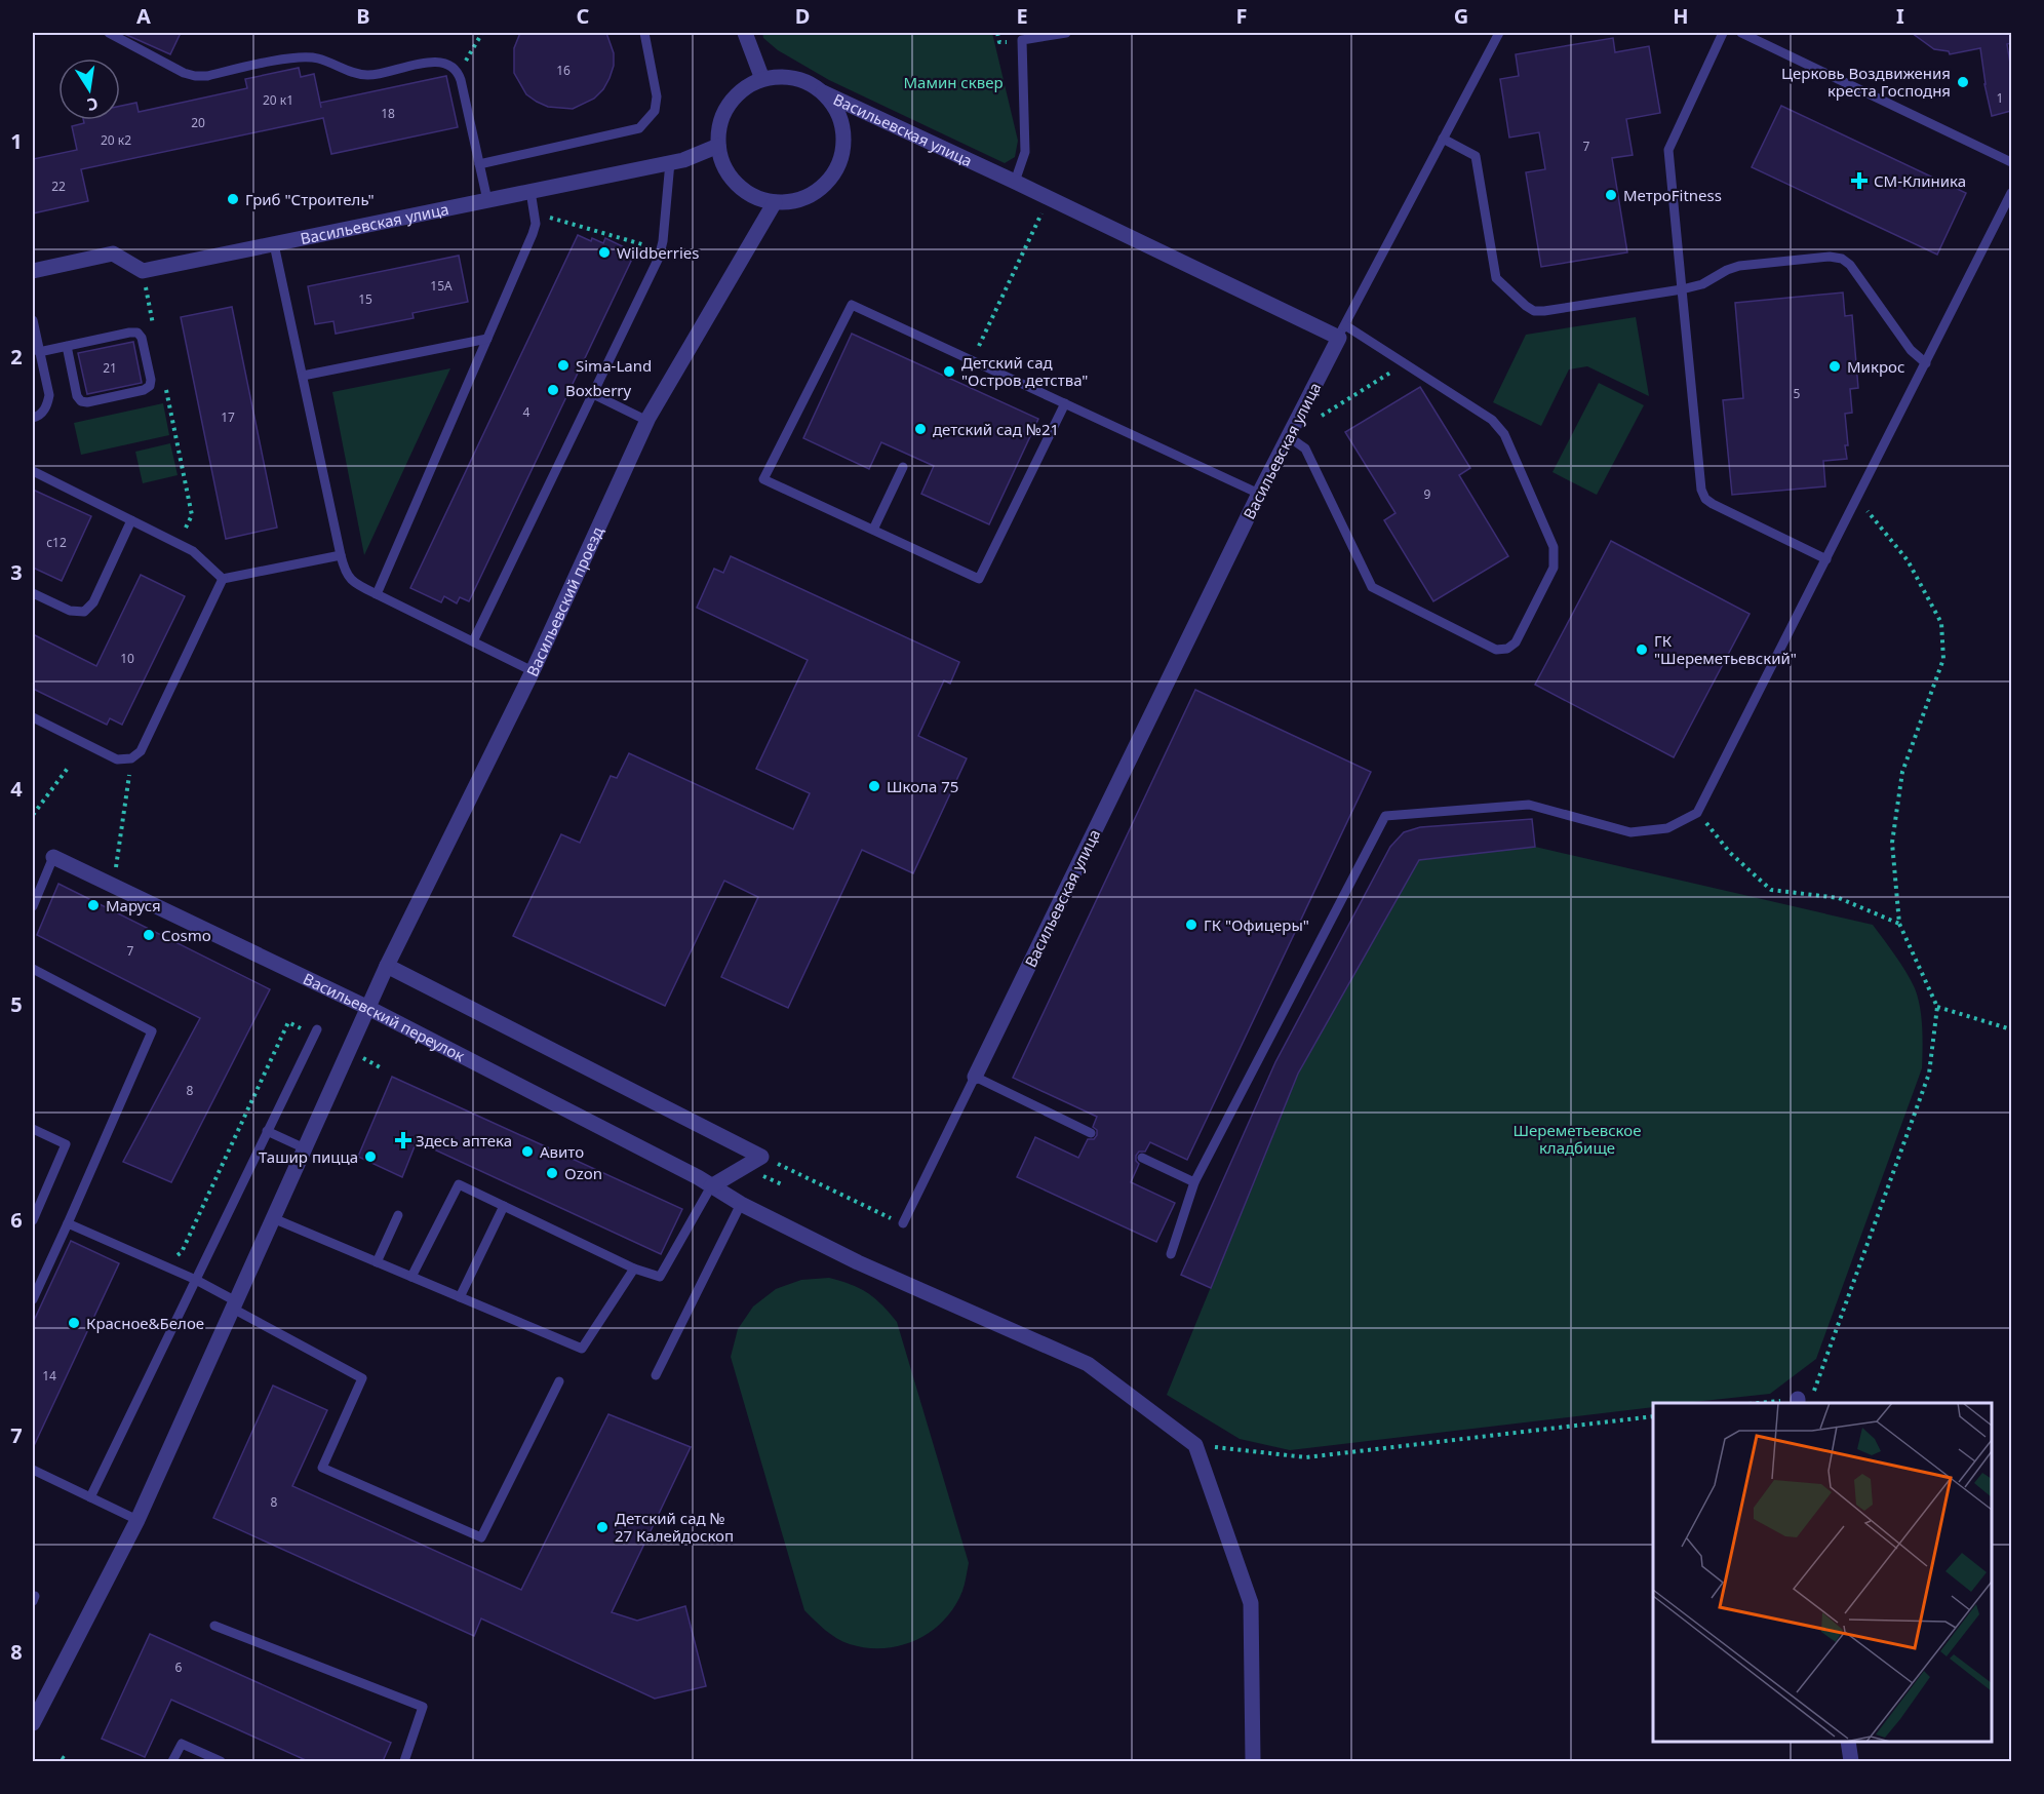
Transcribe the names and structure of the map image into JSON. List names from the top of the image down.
{
  "streets": {
    "street": ["Васильевская улица", "Васильевский проезд", "Васильевский переулок"]
  },
  "crossings": [
    ["Васильевская улица", "Васильевский проезд"],
    ["Васильевский проезд", "Васильевский переулок"]
  ],
  "parks": ["Мамин сквер", "Шереметьевское кладбище"],
  "places": {
    "other": [
      "Церковь Воздвижения креста Господня",
      "МетроFitness",
      "Гриб \"Строитель\"",
      "Wildberries",
      "Sima-Land",
      "Микрос",
      "Детский сад \"Остров детства\"",
      "Boxberry",
      "детский сад №21",
      "ГК \"Шереметьевский\"",
      "Школа 75",
      "Маруся",
      "ГК \"Офицеры\"",
      "Cosmo",
      "Авито",
      "Ташир пицца",
      "Ozon",
      "Красное&Белое",
      "Детский сад № 27 Калейдоскоп"
    ],
    "health": ["СМ-Клиника", "Здесь аптека"]
  },
  "house_numbers": [
    "16",
    "1",
    "20 к1",
    "18",
    "20",
    "20 к2",
    "7",
    "22",
    "15А",
    "15",
    "21",
    "5",
    "4",
    "17",
    "9",
    "с12",
    "10",
    "7",
    "8",
    "14",
    "8",
    "6"
  ],
  "north": "bottom",
  "grid": {
    "columns": [
      "A",
      "B",
      "C",
      "D",
      "E",
      "F",
      "G",
      "H",
      "I"
    ],
    "rows": [
      "1",
      "2",
      "3",
      "4",
      "5",
      "6",
      "7",
      "8"
    ]
  }
}
